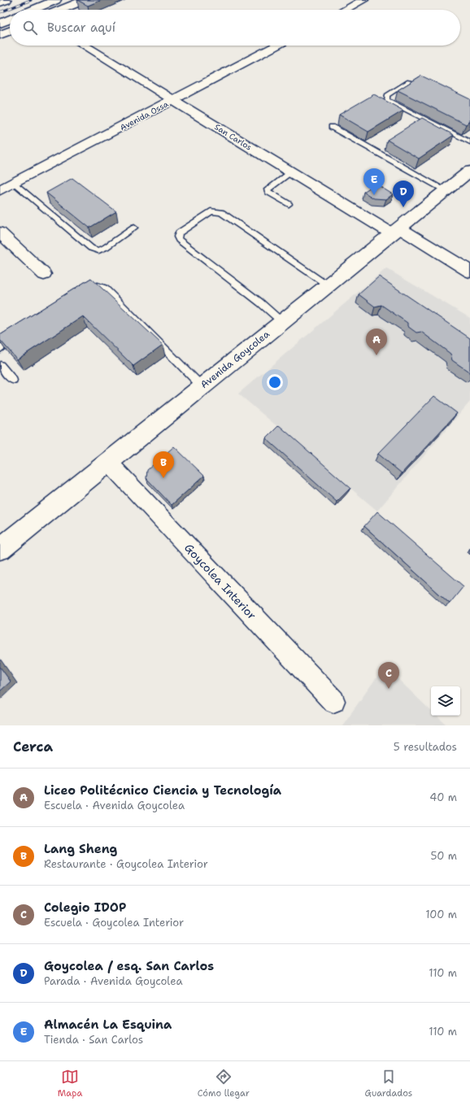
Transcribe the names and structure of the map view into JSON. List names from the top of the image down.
{
  "streets": {
    "main road": ["Avenida Goycolea"],
    "street": ["Avenida Ossa", "San Carlos", "Goycolea Interior"]
  },
  "crossings": [
    ["Avenida Ossa", "San Carlos"],
    ["San Carlos", "Avenida Goycolea"],
    ["Avenida Goycolea", "Goycolea Interior"]
  ],
  "page": {
    "search": "Buscar aquí",
    "pins": [
      "E",
      "D",
      "A",
      "B",
      "C"
    ],
    "heading": ["Cerca", "5 resultados"],
    "list": [
      {
        "mark": "A",
        "name": "Liceo Politécnico Ciencia y Tecnología",
        "note": "Escuela · Avenida Goycolea",
        "value": "40 m"
      },
      {
        "mark": "B",
        "name": "Lang Sheng",
        "note": "Restaurante · Goycolea Interior",
        "value": "50 m"
      },
      {
        "mark": "C",
        "name": "Colegio IDOP",
        "note": "Escuela · Goycolea Interior",
        "value": "100 m"
      },
      {
        "mark": "D",
        "name": "Goycolea / esq. San Carlos",
        "note": "Parada · Avenida Goycolea",
        "value": "110 m"
      },
      {
        "mark": "E",
        "name": "Almacén La Esquina",
        "note": "Tienda · San Carlos",
        "value": "110 m"
      }
    ],
    "nav": ["Mapa", "Cómo llegar", "Guardados"]
  }
}
